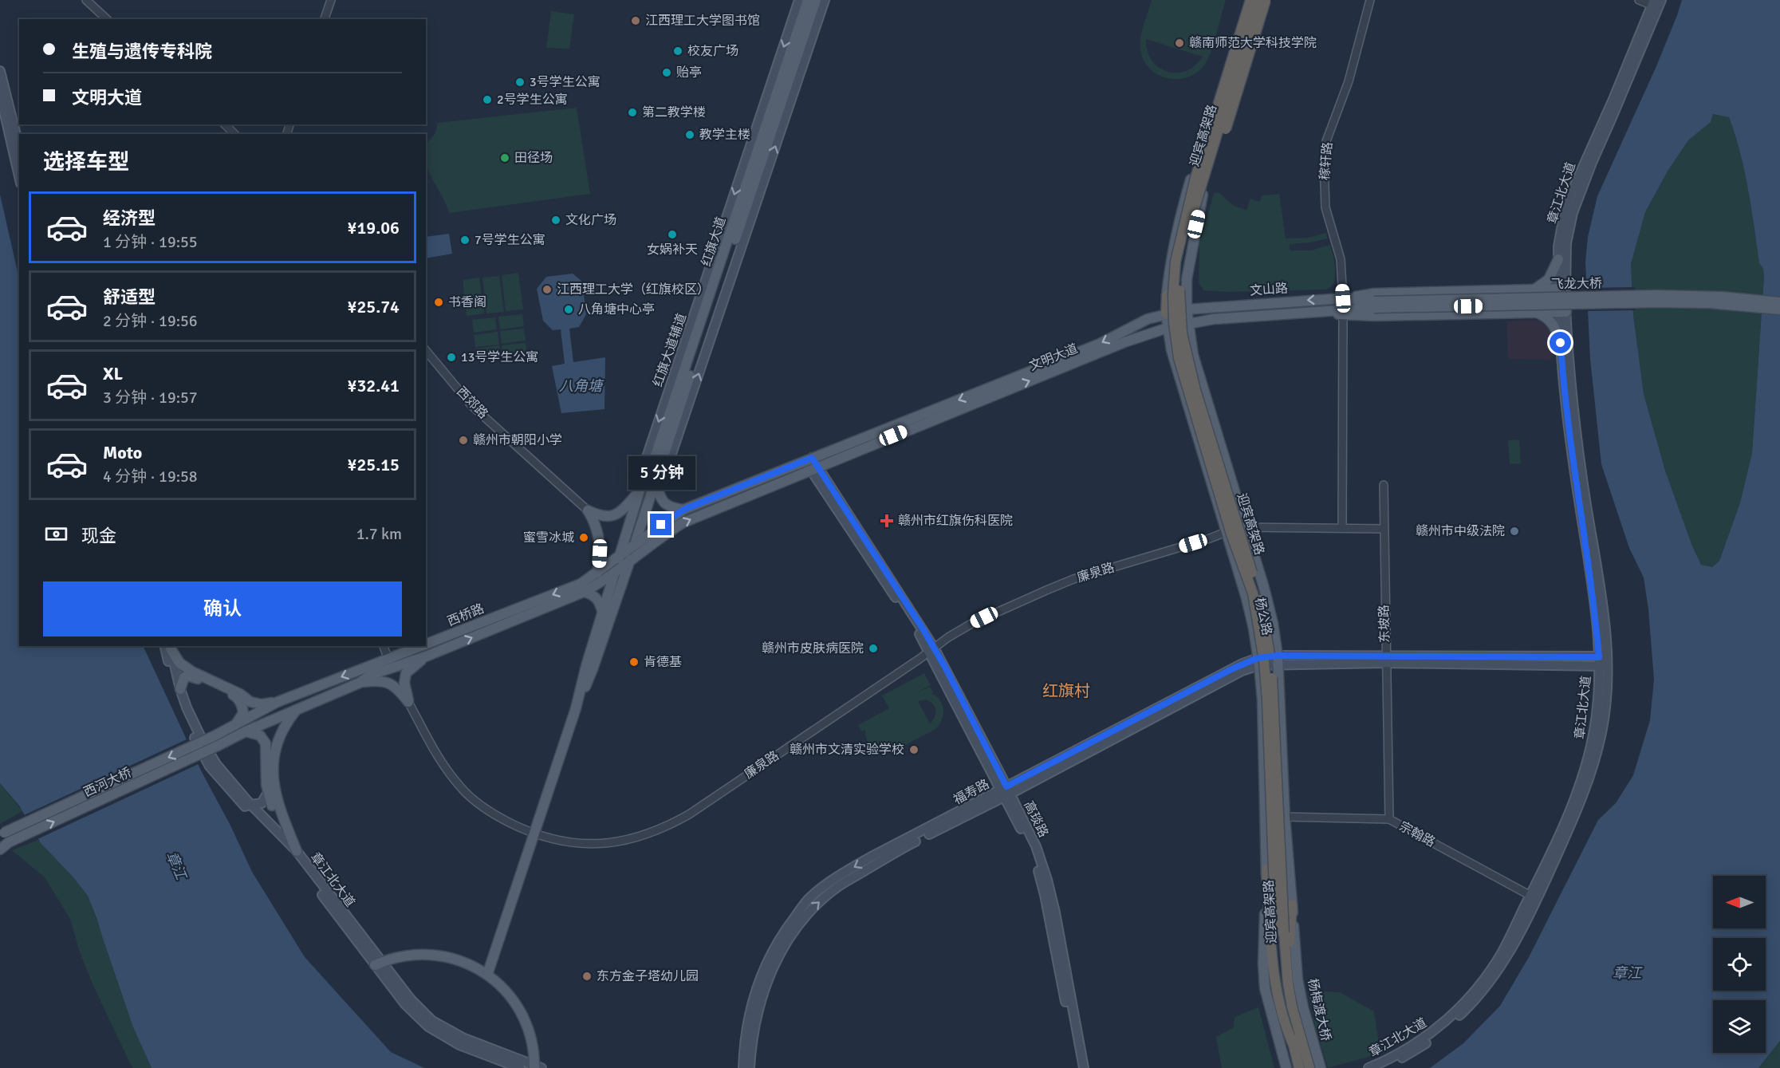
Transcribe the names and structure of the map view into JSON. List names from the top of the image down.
{
  "streets": {
    "highway": ["迎宾高架路"],
    "main road": [
      "章江北大道",
      "红旗大道",
      "飞龙大桥",
      "文山路",
      "红旗大道辅道",
      "文明大道",
      "西桥路",
      "杨公路",
      "西河大桥",
      "福寿路",
      "高琰路",
      "杨梅渡大桥"
    ],
    "street": [
      "稼轩路",
      "西郊路",
      "廉泉路",
      "东坡路",
      "宗翰路"
    ]
  },
  "crossings": [
    ["迎宾高架路", "杨公路"],
    ["迎宾高架路", "杨梅渡大桥"],
    ["稼轩路", "文山路"],
    ["章江北大道", "福寿路"],
    ["章江北大道", "宗翰路"],
    ["红旗大道", "红旗大道辅道"],
    ["红旗大道", "文明大道"],
    ["红旗大道", "西桥路"],
    ["飞龙大桥", "文山路"],
    ["文山路", "文明大道"],
    ["文山路", "杨公路"],
    ["文明大道", "西桥路"],
    ["文明大道", "杨公路"],
    ["文明大道", "高琰路"],
    ["廉泉路", "杨公路"],
    ["廉泉路", "高琰路"],
    ["西桥路", "西河大桥"],
    ["杨公路", "福寿路"],
    ["杨公路", "宗翰路"],
    ["杨公路", "杨梅渡大桥"],
    ["东坡路", "福寿路"],
    ["东坡路", "宗翰路"],
    ["福寿路", "高琰路"]
  ],
  "districts": ["红旗村"],
  "water": ["八角塘", "章江"],
  "places": {
    "other": [
      "江西理工大学图书馆",
      "赣南师范大学科技学院",
      "校友广场",
      "贻亭",
      "3号学生公寓",
      "2号学生公寓",
      "第二教学楼",
      "教学主楼",
      "田径场",
      "文化广场",
      "女娲补天",
      "7号学生公寓",
      "江西理工大学（红旗校区）",
      "书香阁",
      "八角塘中心亭",
      "13号学生公寓",
      "赣州市朝阳小学",
      "赣州市中级法院",
      "蜜雪冰城",
      "赣州市皮肤病医院",
      "肯德基",
      "赣州市文清实验学校",
      "东方金子塔幼儿园"
    ],
    "health": ["赣州市红旗伤科医院"]
  },
  "north": "left",
  "page": {
    "banner": ["生殖与遗传专科院", "文明大道"],
    "heading": "选择车型",
    "list": [
      {
        "name": "经济型",
        "note": "1 分钟 · 19:55",
        "value": "¥19.06"
      },
      {
        "name": "舒适型",
        "note": "2 分钟 · 19:56",
        "value": "¥25.74"
      },
      {
        "name": "XL",
        "note": "3 分钟 · 19:57",
        "value": "¥32.41"
      },
      {
        "name": "Moto",
        "note": "4 分钟 · 19:58",
        "value": "¥25.15"
      }
    ],
    "bubble": "5 分钟",
    "pay": ["现金", "1.7 km"],
    "buttons": "确认"
  }
}
